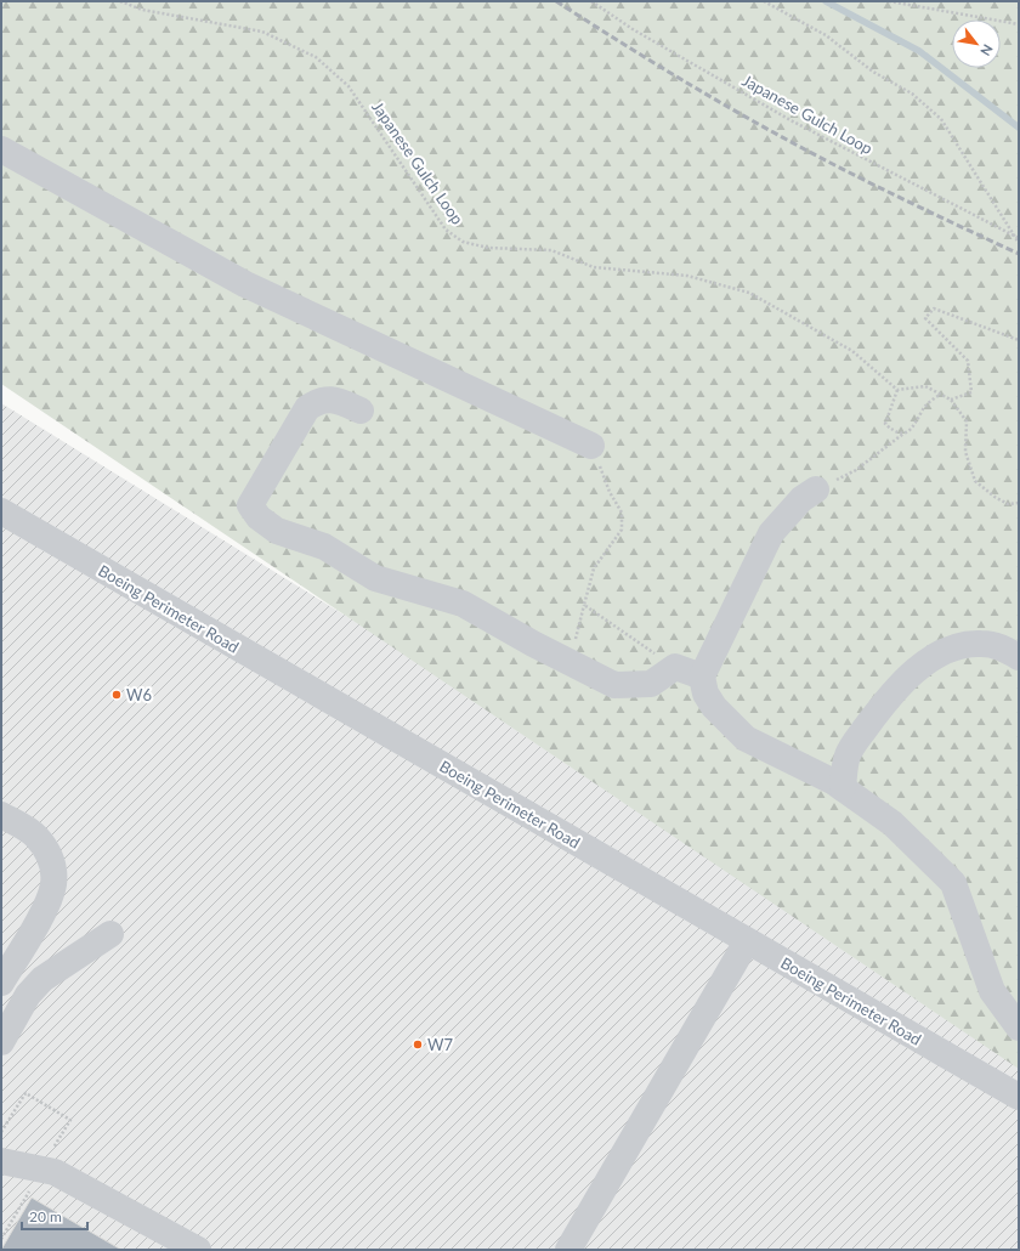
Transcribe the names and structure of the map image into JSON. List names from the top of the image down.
{
  "streets": {
    "lane": ["Boeing Perimeter Road"],
    "path": ["Japanese Gulch Loop"]
  },
  "places": ["W6", "W7"],
  "scale_bar": "20 m",
  "north": "bottom right"
}
